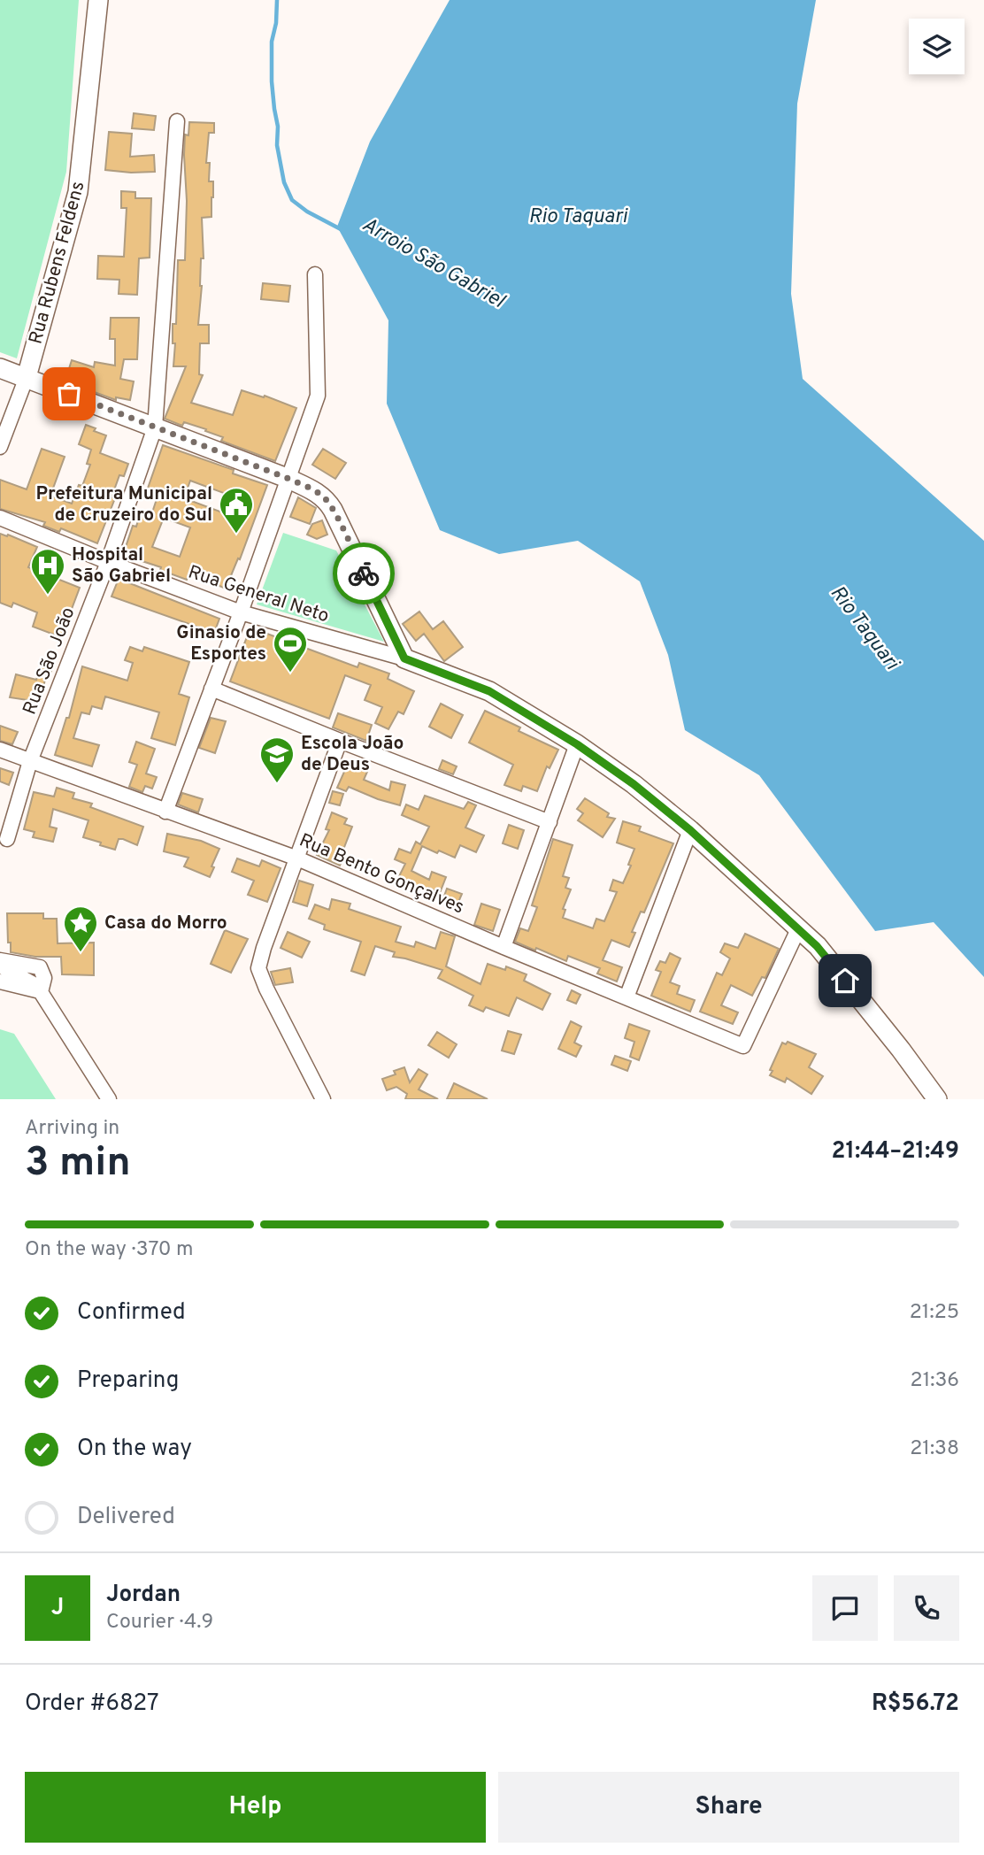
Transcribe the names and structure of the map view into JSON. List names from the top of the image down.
{
  "streets": {
    "main road": ["Rua Rubens Feldens"],
    "street": ["Rua General Neto", "Rua São João", "Rua Bento Gonçalves"]
  },
  "crossings": [
    ["Rua General Neto", "Rua São João"],
    ["Rua São João", "Rua Bento Gonçalves"]
  ],
  "water": ["Rio Taquari", "Arroio São Gabriel"],
  "places": {
    "public building": ["Prefeitura Municipal de Cruzeiro do Sul"],
    "hospital": ["Hospital São Gabriel"],
    "sports": ["Ginasio de Esportes"],
    "school or university": ["Escola João de Deus"],
    "place": ["Casa do Morro"]
  },
  "page": {
    "heading": ["3 min", "Arriving in", "21:44–21:49"],
    "panel": [
      "Jordan",
      "Courier · 4.9",
      "Order #6827",
      "R$56.72"
    ],
    "bar": "On the way · 370 m",
    "list": [
      ["Confirmed", "21:25"],
      ["Preparing", "21:36"],
      ["On the way", "21:38"],
      "Delivered"
    ],
    "round": "J",
    "buttons": ["Help", "Share"]
  }
}
